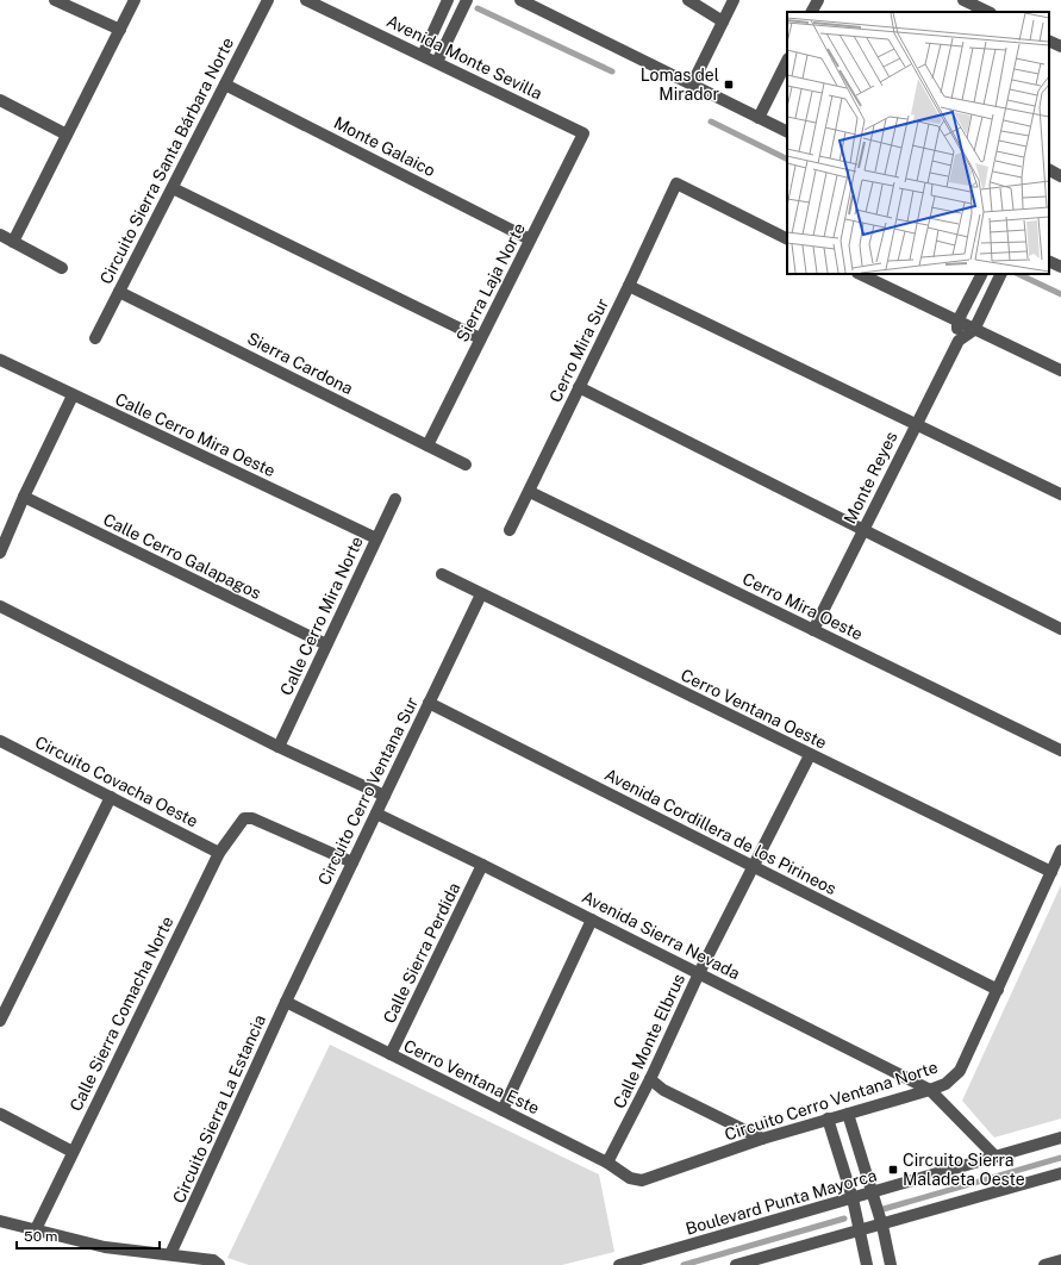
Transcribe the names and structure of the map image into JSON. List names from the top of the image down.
{
  "streets": {
    "street": [
      "Avenida Monte Sevilla",
      "Monte Galaico",
      "Circuito Sierra Santa Bárbara Norte",
      "Sierra Laja Norte",
      "Cerro Mira Sur",
      "Sierra Cardona",
      "Calle Cerro Mira Oeste",
      "Monte Reyes",
      "Calle Cerro Galapagos",
      "Cerro Mira Oeste",
      "Calle Cerro Mira Norte",
      "Cerro Ventana Oeste",
      "Circuito Covacha Oeste",
      "Circuito Cerro Ventana Sur",
      "Avenida Cordillera de los Pirineos",
      "Avenida Sierra Nevada",
      "Calle Sierra Perdida",
      "Calle Sierra Comacha Norte",
      "Calle Monte Elbrus",
      "Cerro Ventana Este",
      "Circuito Cerro Ventana Norte",
      "Circuito Sierra La Estancia",
      "Boulevard Punta Mayorca"
    ]
  },
  "crossings": [
    ["Avenida Monte Sevilla", "Sierra Laja Norte"],
    ["Monte Galaico", "Circuito Sierra Santa Bárbara Norte"],
    ["Monte Galaico", "Sierra Laja Norte"],
    ["Circuito Sierra Santa Bárbara Norte", "Sierra Cardona"],
    ["Sierra Laja Norte", "Sierra Cardona"],
    ["Cerro Mira Sur", "Cerro Mira Oeste"],
    ["Calle Cerro Mira Oeste", "Calle Cerro Mira Norte"],
    ["Monte Reyes", "Cerro Mira Oeste"],
    ["Calle Cerro Galapagos", "Calle Cerro Mira Norte"],
    ["Cerro Ventana Oeste", "Circuito Cerro Ventana Sur"],
    ["Cerro Ventana Oeste", "Calle Monte Elbrus"],
    ["Cerro Ventana Oeste", "Circuito Cerro Ventana Norte"],
    ["Circuito Covacha Oeste", "Calle Sierra Comacha Norte"],
    ["Circuito Cerro Ventana Sur", "Avenida Cordillera de los Pirineos"],
    ["Circuito Cerro Ventana Sur", "Avenida Sierra Nevada"],
    ["Circuito Cerro Ventana Sur", "Calle Sierra Comacha Norte"],
    ["Circuito Cerro Ventana Sur", "Cerro Ventana Este"],
    ["Circuito Cerro Ventana Sur", "Circuito Sierra La Estancia"],
    ["Avenida Cordillera de los Pirineos", "Calle Monte Elbrus"],
    ["Avenida Cordillera de los Pirineos", "Circuito Cerro Ventana Norte"],
    ["Avenida Sierra Nevada", "Calle Sierra Perdida"],
    ["Avenida Sierra Nevada", "Calle Monte Elbrus"],
    ["Avenida Sierra Nevada", "Circuito Cerro Ventana Norte"],
    ["Avenida Sierra Nevada", "Boulevard Punta Mayorca"],
    ["Calle Sierra Perdida", "Cerro Ventana Este"],
    ["Calle Monte Elbrus", "Cerro Ventana Este"],
    ["Cerro Ventana Este", "Circuito Cerro Ventana Norte"],
    ["Cerro Ventana Este", "Circuito Sierra La Estancia"]
  ],
  "places": {
    "transit": ["Lomas del Mirador", "Circuito Sierra Maladeta Oeste"]
  },
  "scale_bar": "50 m"
}
